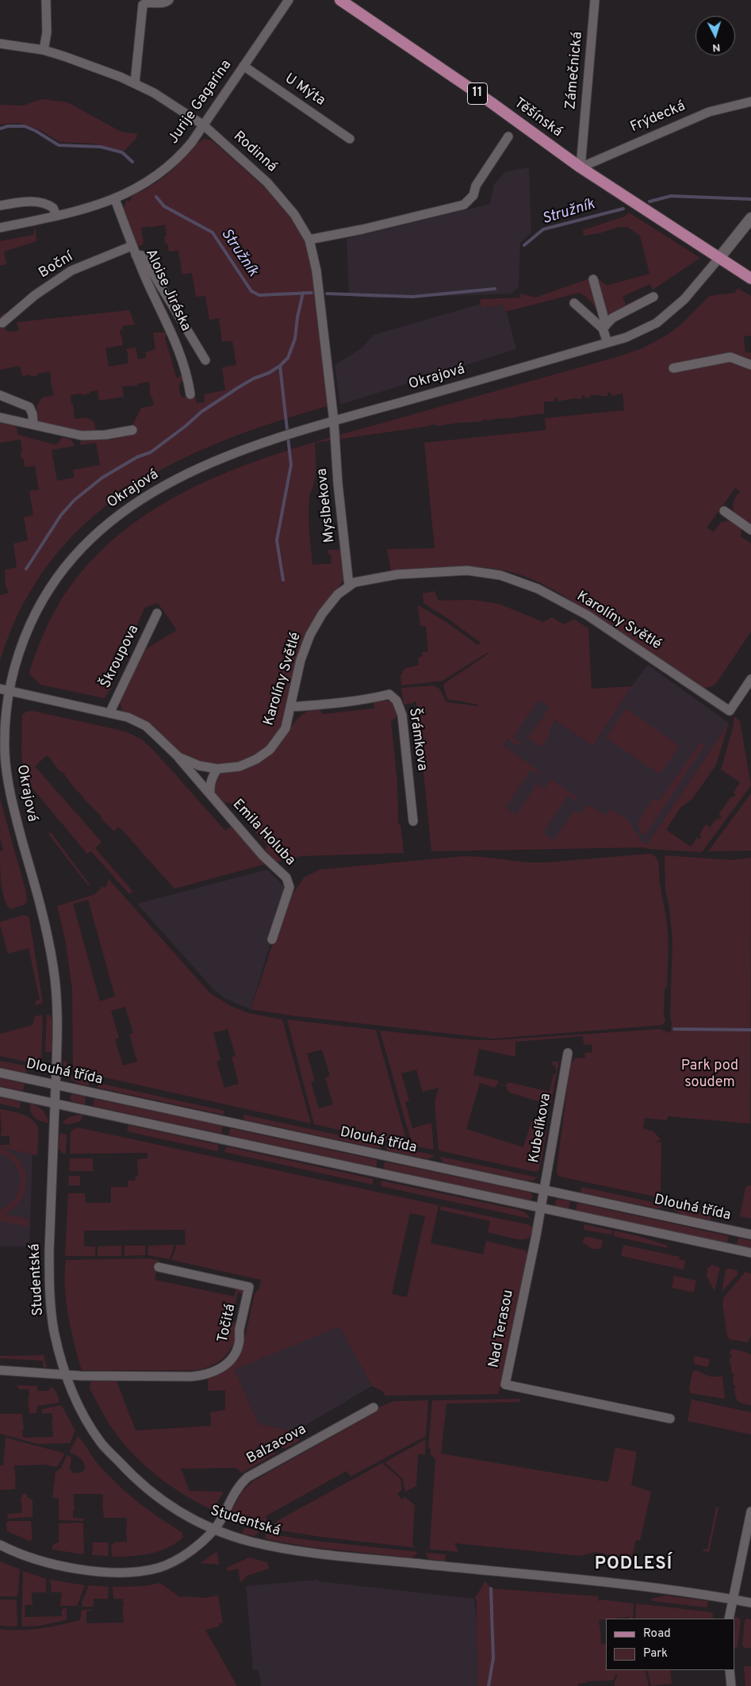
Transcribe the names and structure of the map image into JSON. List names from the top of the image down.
{
  "streets": {
    "main road": ["11", "Těšínská"],
    "street": [
      "Zámečnická",
      "U Mýta",
      "Jurije Gagarina",
      "Frýdecká",
      "Rodinná",
      "Boční",
      "Aloise Jiráska",
      "Okrajová",
      "Myslbekova",
      "Karolíny Světlé",
      "Škroupova",
      "Šrámkova",
      "Emila Holuba",
      "Dlouhá třída",
      "Kubelíkova",
      "Studentská",
      "Točitá",
      "Nad Terasou",
      "Balzacova"
    ]
  },
  "crossings": [
    ["Zámečnická", "Frýdecká"],
    ["Zámečnická", "Těšínská"],
    ["U Mýta", "Jurije Gagarina"],
    ["11", "Těšínská"],
    ["11", "Okrajová"],
    ["Jurije Gagarina", "Rodinná"],
    ["Jurije Gagarina", "Aloise Jiráska"],
    ["Frýdecká", "Těšínská"],
    ["Těšínská", "Okrajová"],
    ["Rodinná", "Okrajová"],
    ["Rodinná", "Myslbekova"],
    ["Boční", "Aloise Jiráska"],
    ["Okrajová", "Myslbekova"],
    ["Okrajová", "Karolíny Světlé"],
    ["Okrajová", "Dlouhá třída"],
    ["Okrajová", "Studentská"],
    ["Myslbekova", "Karolíny Světlé"],
    ["Karolíny Světlé", "Škroupova"],
    ["Karolíny Světlé", "Šrámkova"],
    ["Karolíny Světlé", "Emila Holuba"],
    ["Dlouhá třída", "Kubelíkova"],
    ["Dlouhá třída", "Studentská"],
    ["Kubelíkova", "Nad Terasou"],
    ["Studentská", "Točitá"],
    ["Studentská", "Balzacova"]
  ],
  "districts": ["PODLESÍ"],
  "water": ["Stružník"],
  "parks": ["Park pod soudem"],
  "legend": ["Road", "Park"],
  "north": "bottom"
}
